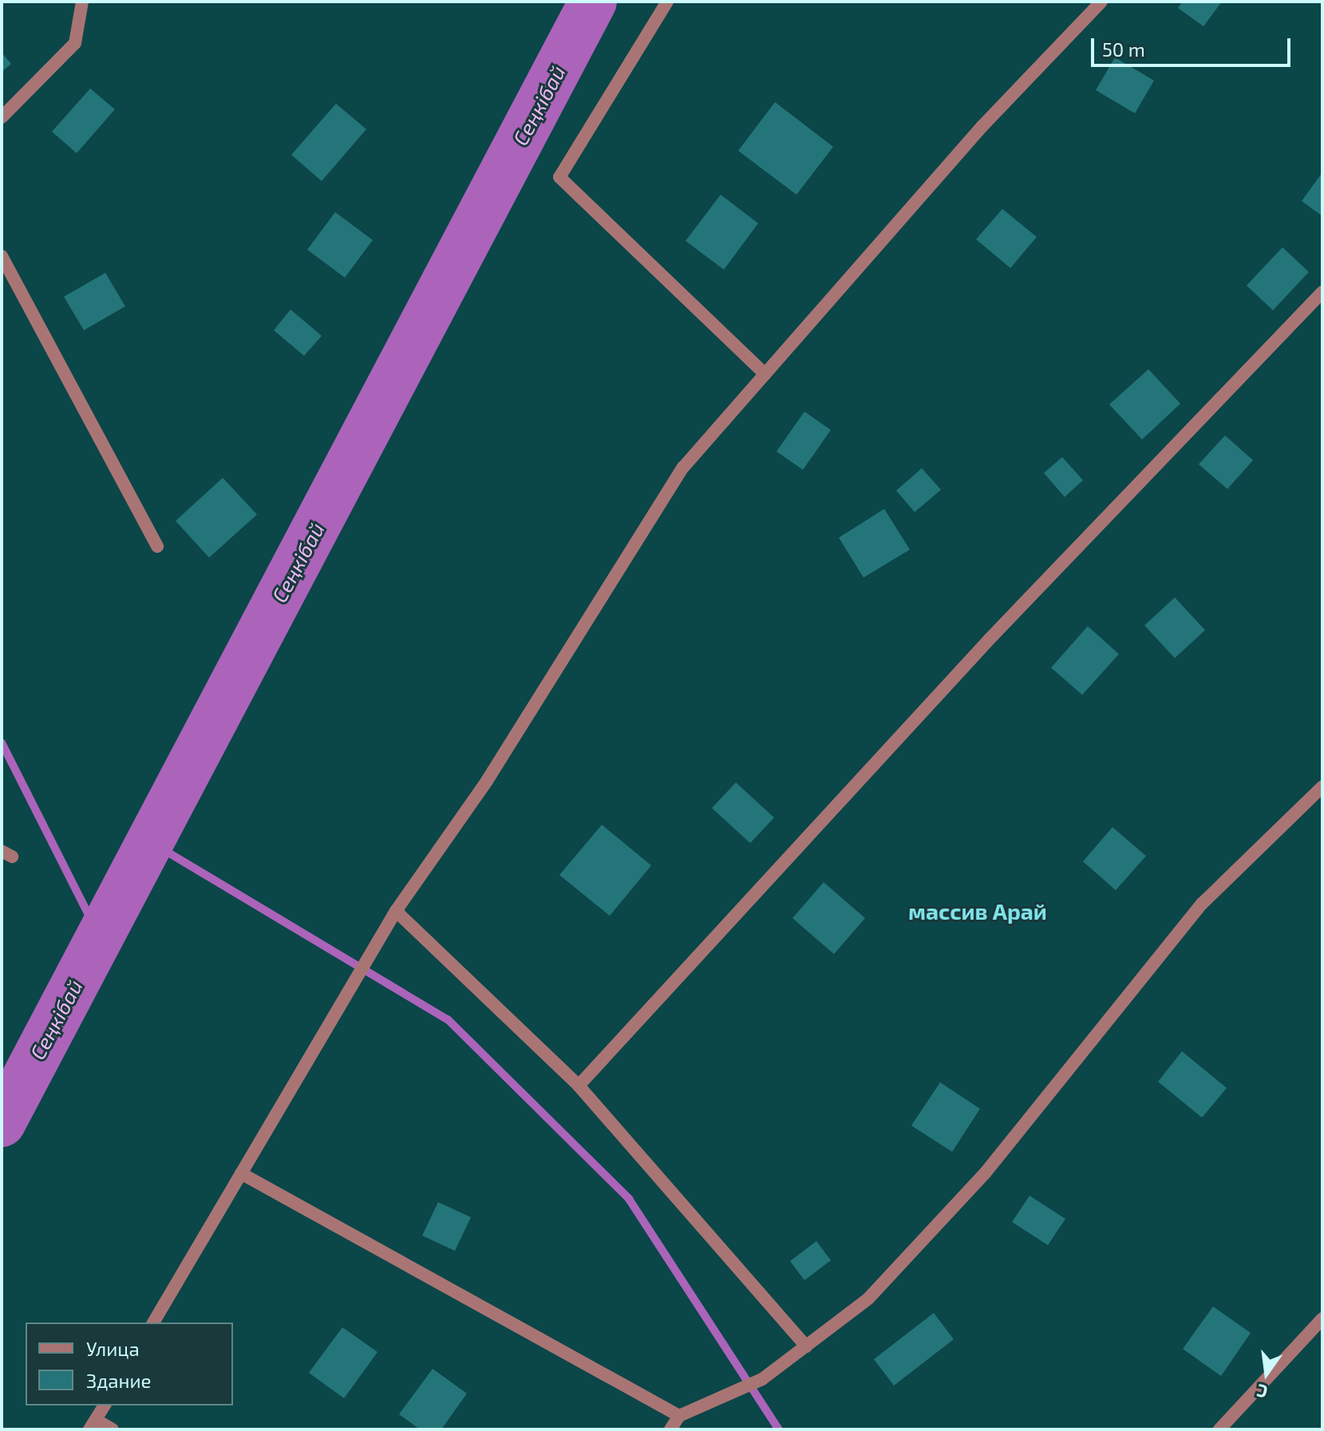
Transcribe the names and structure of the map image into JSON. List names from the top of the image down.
{
  "districts": ["массив Арай"],
  "water": ["Сеңкібай"],
  "legend": ["Улица", "Здание"],
  "scale_bar": "50 m",
  "north": "bottom"
}
